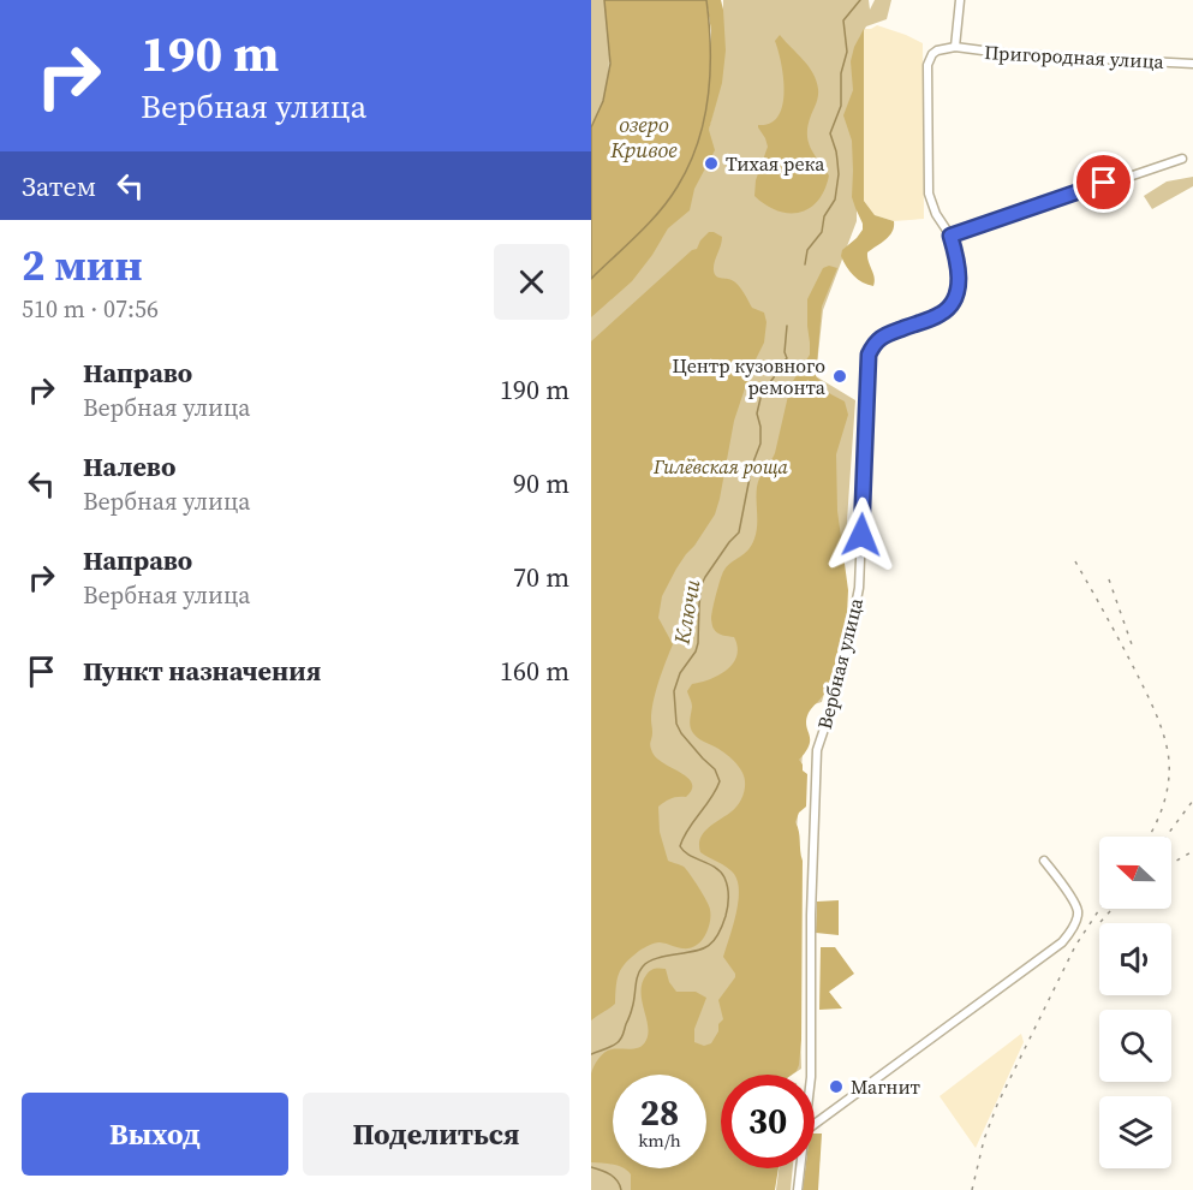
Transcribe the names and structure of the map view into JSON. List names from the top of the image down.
{
  "streets": {
    "street": ["Пригородная улица", "Вербная улица"]
  },
  "water": ["озеро Кривое", "Ключи"],
  "parks": ["Гилёвская роща"],
  "places": ["Тихая река", "Центр кузовного ремонта", "Магнит"],
  "north": "left",
  "page": {
    "turn": ["190 m", "Вербная улица"],
    "then": "Затем",
    "heading": ["2 мин", "510 m · 07:56"],
    "list": [
      {
        "name": "Направо",
        "note": "Вербная улица",
        "value": "190 m"
      },
      {
        "name": "Налево",
        "note": "Вербная улица",
        "value": "90 m"
      },
      {
        "name": "Направо",
        "note": "Вербная улица",
        "value": "70 m"
      },
      {
        "name": "Пункт назначения",
        "value": "160 m"
      }
    ],
    "speed": "28 km/h",
    "limit": "30",
    "buttons": ["Выход", "Поделиться"]
  }
}
